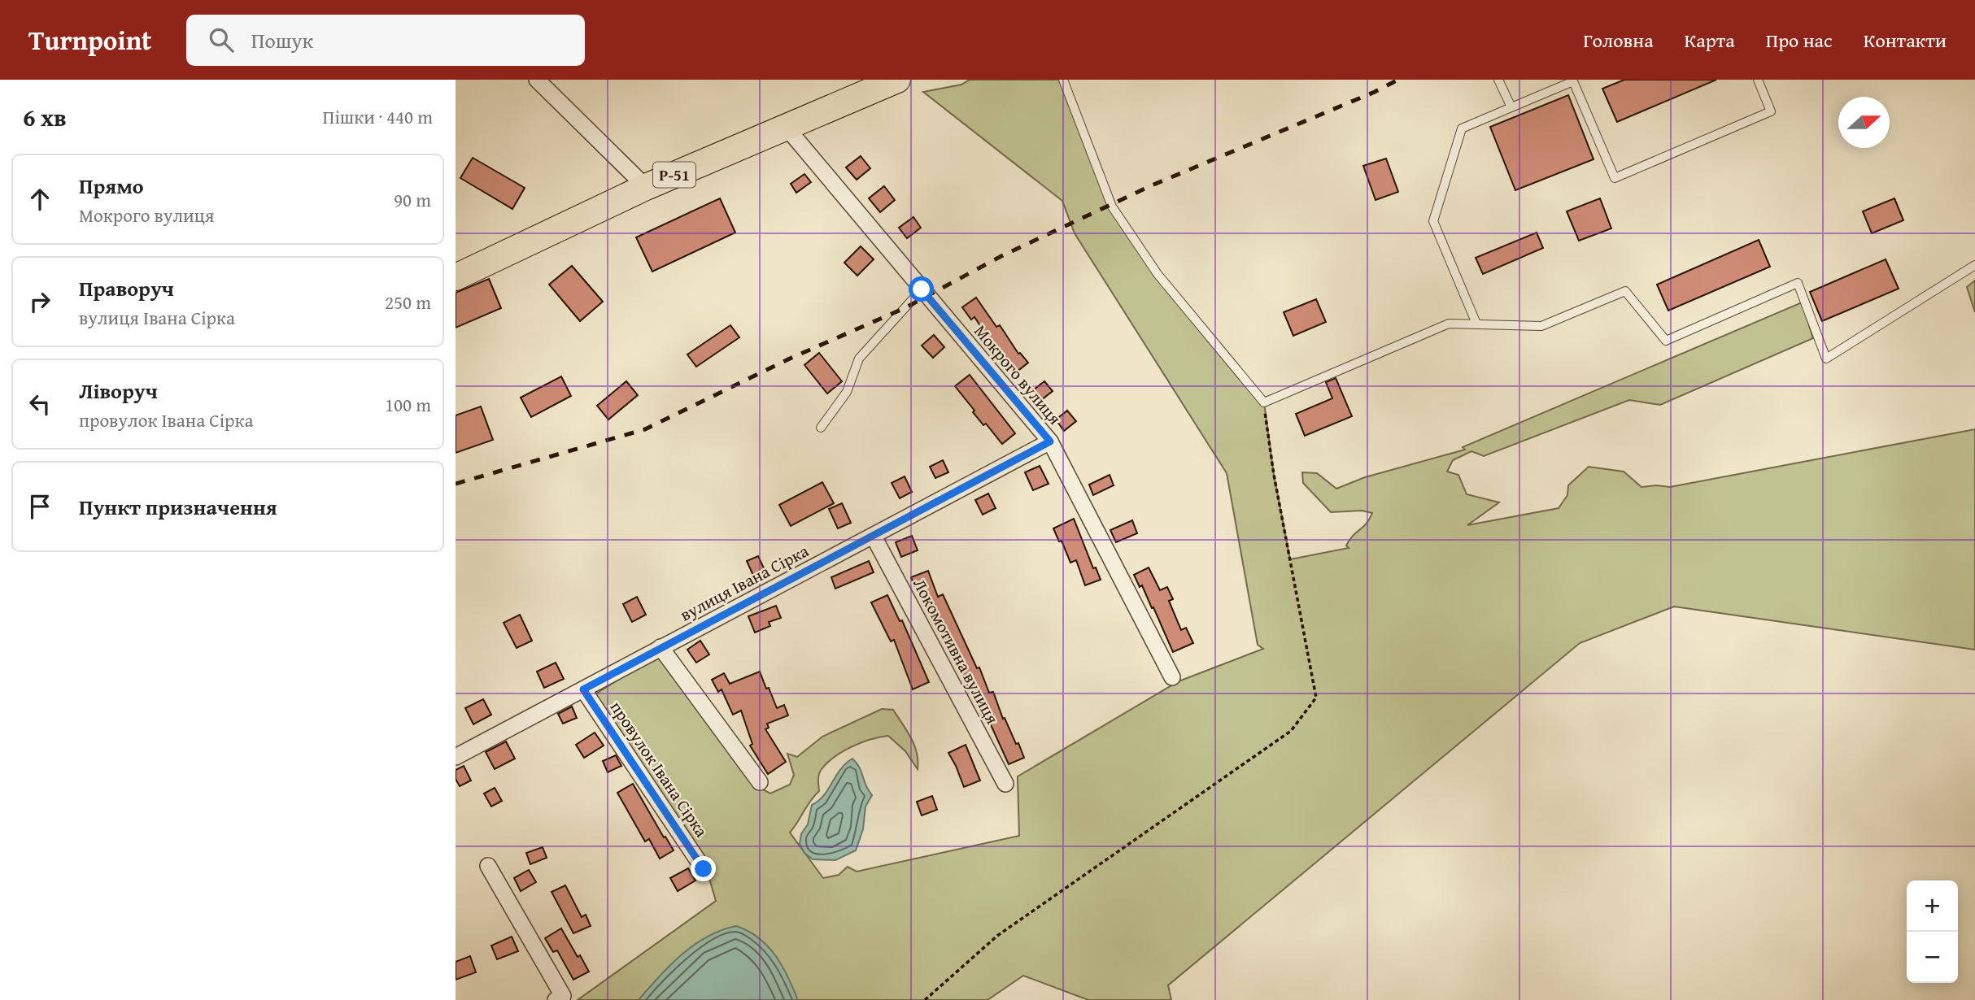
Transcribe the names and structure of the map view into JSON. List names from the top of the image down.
{
  "streets": {
    "main road": ["Р-51"],
    "street": [
      "Мокрого вулиця",
      "вулиця Івана Сірка",
      "Локомотивна вулиця",
      "провулок Івана Сірка"
    ]
  },
  "crossings": [
    ["Р-51", "Мокрого вулиця"],
    ["Мокрого вулиця", "вулиця Івана Сірка"],
    ["вулиця Івана Сірка", "Локомотивна вулиця"],
    ["вулиця Івана Сірка", "провулок Івана Сірка"]
  ],
  "north": "right",
  "page": {
    "header": "Turnpoint",
    "search": "Пошук",
    "nav": [
      "Головна",
      "Карта",
      "Про нас",
      "Контакти"
    ],
    "heading": ["6 хв", "Пішки · 440 m"],
    "list": [
      ["Прямо", "Мокрого вулиця", "90 m"],
      ["Праворуч", "вулиця Івана Сірка", "250 m"],
      ["Ліворуч", "провулок Івана Сірка", "100 m"],
      "Пункт призначення"
    ],
    "map_buttons": ["+", "−"]
  }
}
